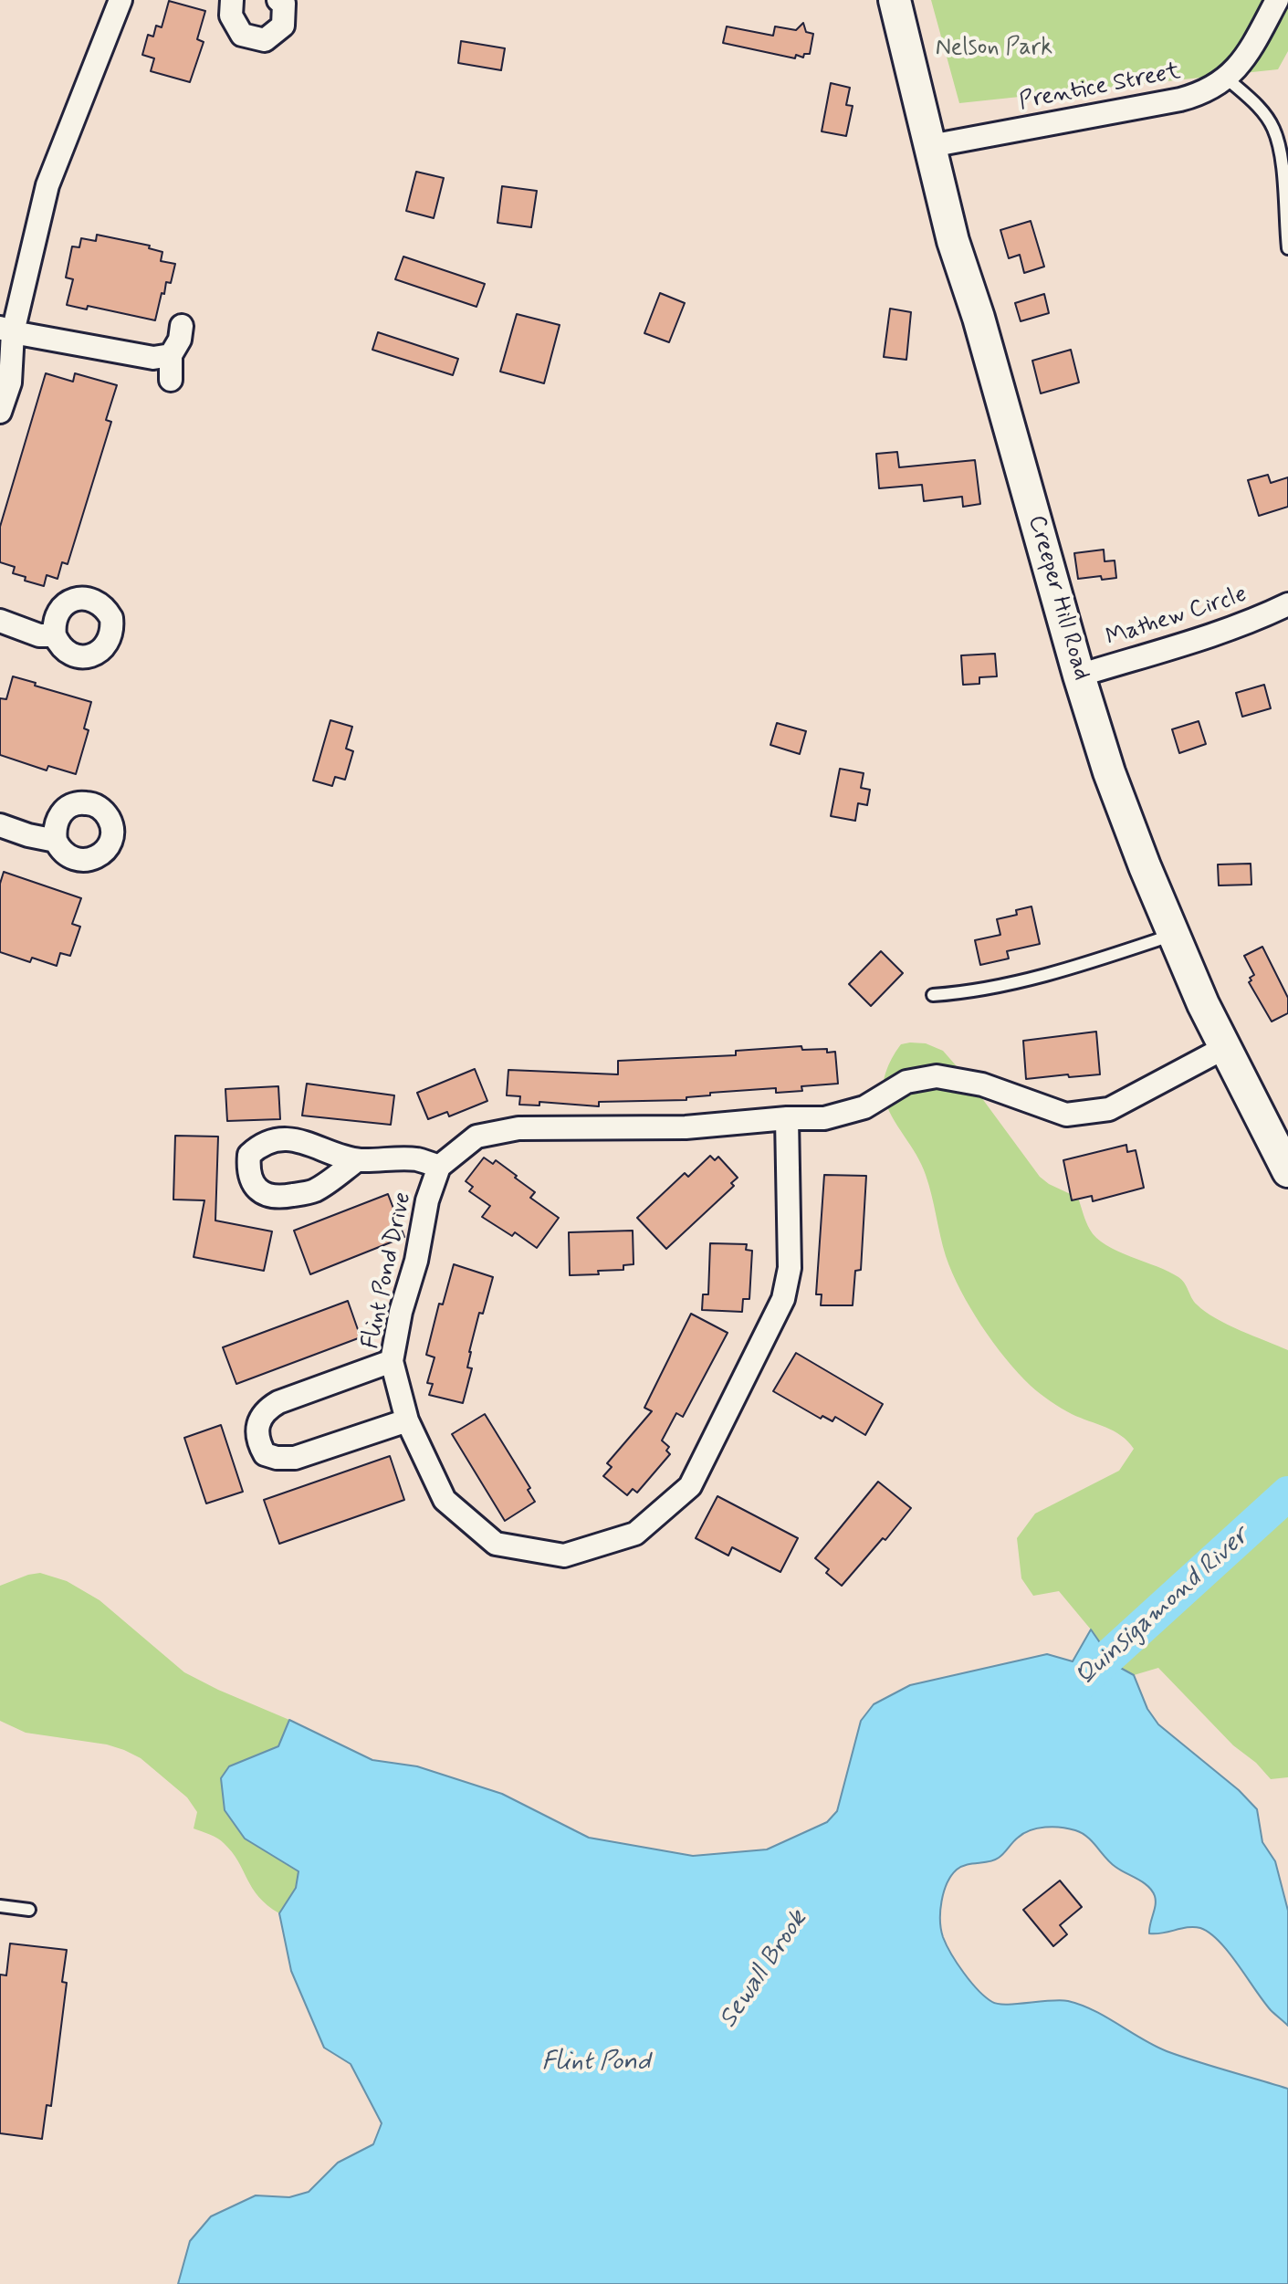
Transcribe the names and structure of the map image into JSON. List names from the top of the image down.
{
  "streets": {
    "street": [
      "Prentice Street",
      "Creeper Hill Road",
      "Mathew Circle",
      "Flint Pond Drive"
    ]
  },
  "crossings": [
    ["Prentice Street", "Creeper Hill Road"],
    ["Creeper Hill Road", "Mathew Circle"]
  ],
  "water": ["Quinsigamond River", "Sewall Brook", "Flint Pond"],
  "parks": ["Nelson Park"]
}
